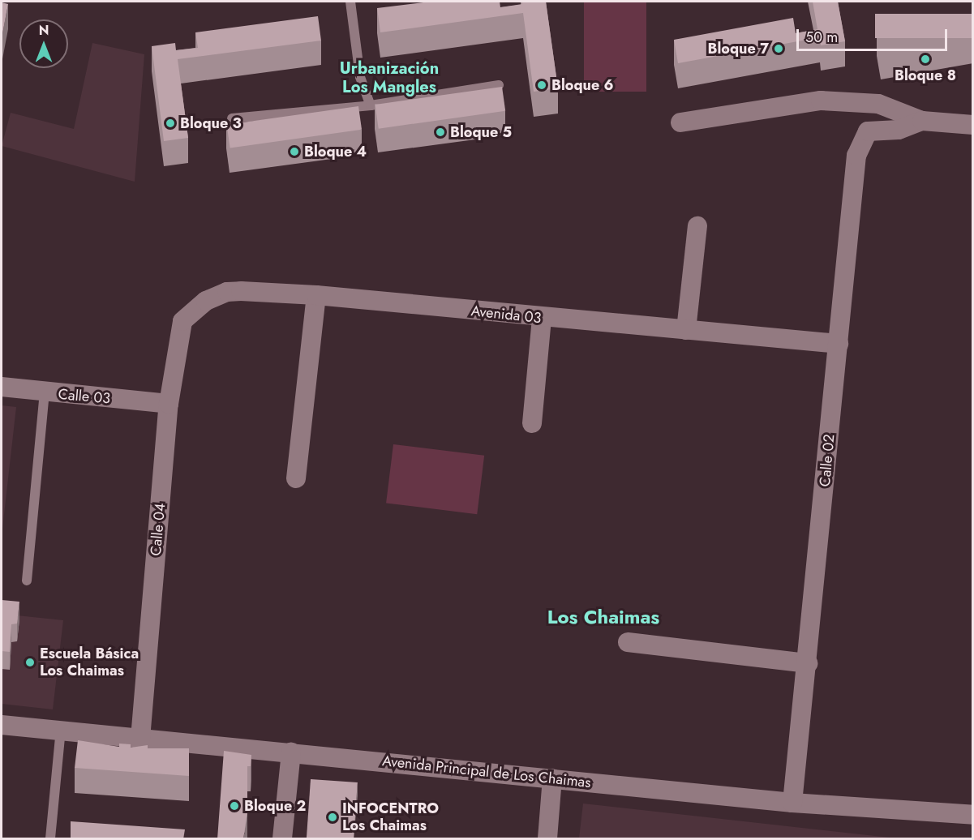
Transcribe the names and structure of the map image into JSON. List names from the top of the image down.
{
  "streets": {
    "street": [
      "Avenida 03",
      "Calle 03",
      "Calle 02",
      "Calle 04",
      "Avenida Principal de Los Chaimas"
    ]
  },
  "crossings": [
    ["Avenida 03", "Calle 02"],
    ["Avenida 03", "Calle 04"],
    ["Calle 03", "Calle 04"],
    ["Calle 02", "Avenida Principal de Los Chaimas"],
    ["Calle 04", "Avenida Principal de Los Chaimas"]
  ],
  "districts": ["Urbanización Los Mangles", "Los Chaimas"],
  "places": [
    "Bloque 7",
    "Bloque 8",
    "Bloque 6",
    "Bloque 3",
    "Bloque 5",
    "Bloque 4",
    "Escuela Básica Los Chaimas",
    "Bloque 2",
    "INFOCENTRO Los Chaimas"
  ],
  "scale_bar": "50 m",
  "north": "top"
}
